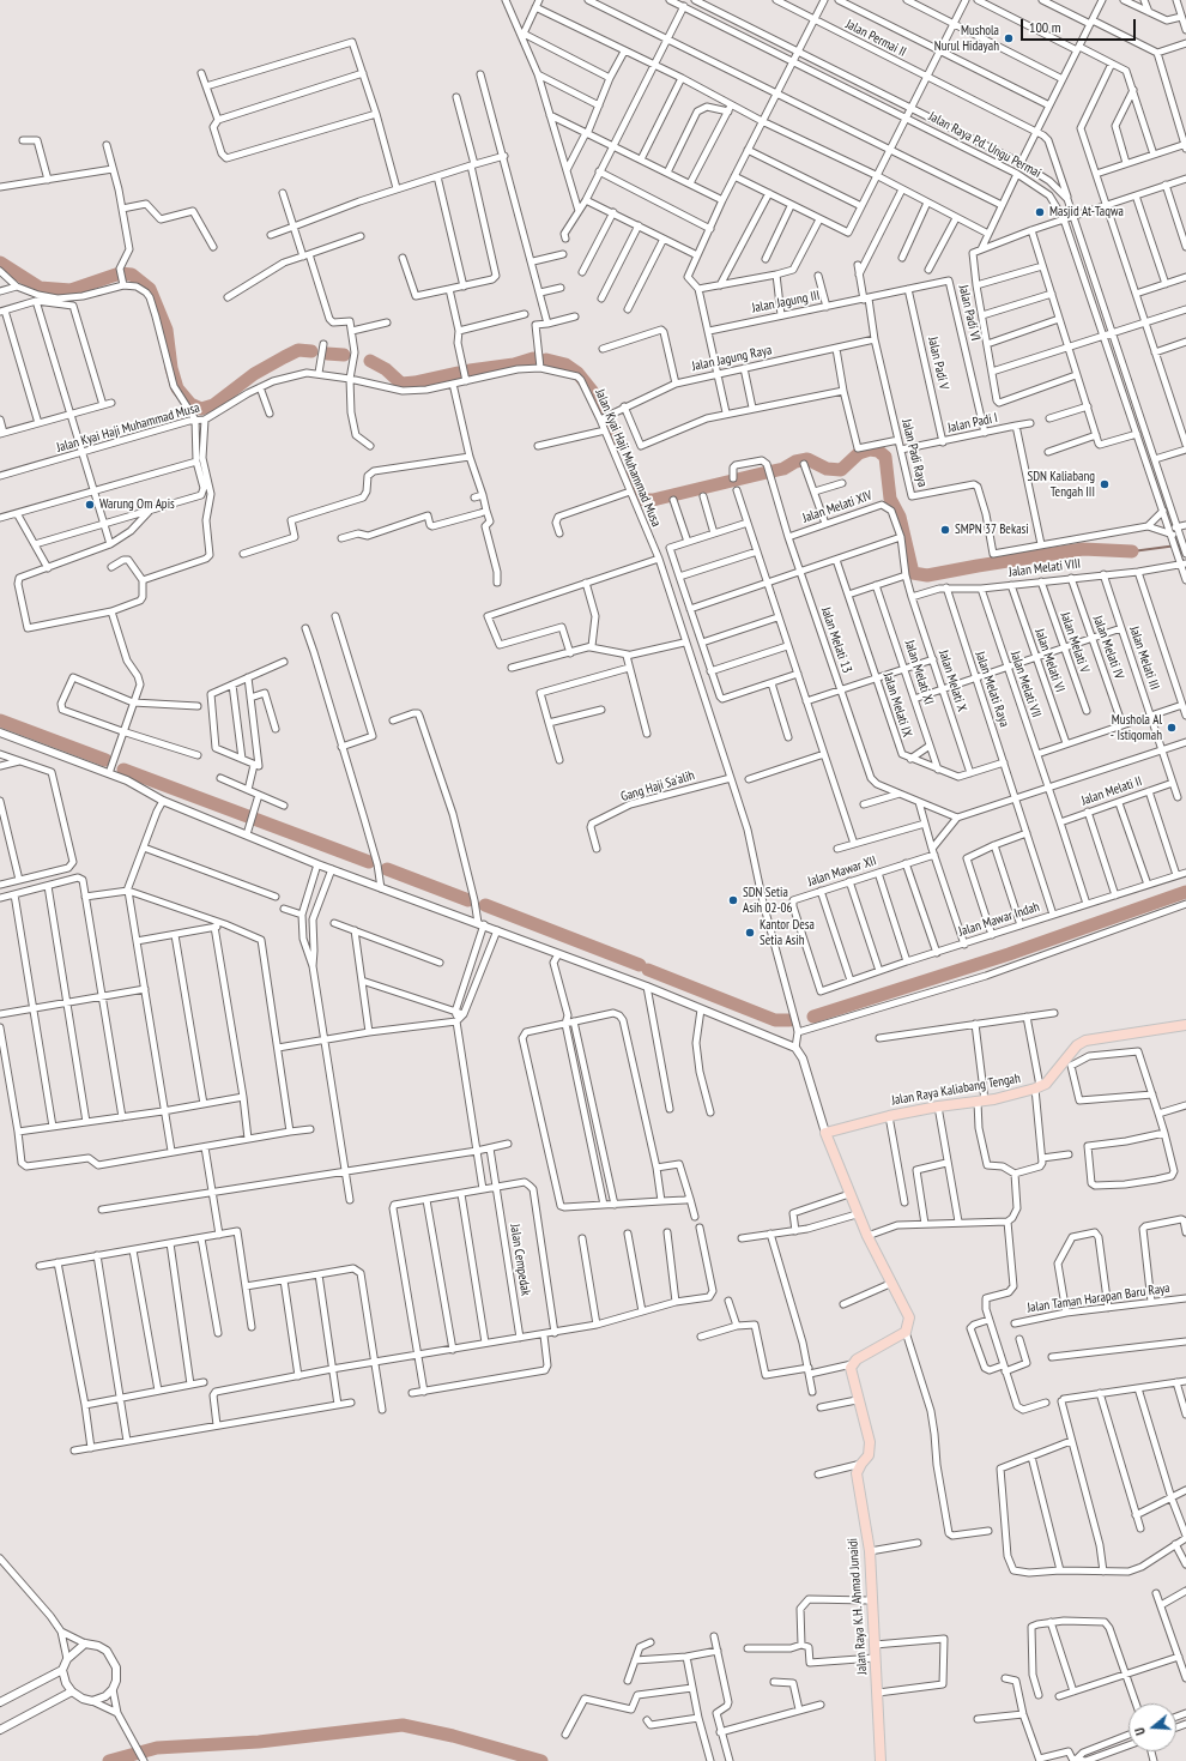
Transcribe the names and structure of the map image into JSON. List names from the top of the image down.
{
  "streets": {
    "main road": ["Jalan Raya Kaliabang Tengah", "Jalan Raya K.H. Ahmad Junaidi"],
    "street": [
      "Jalan Permai II",
      "Jalan Raya Pd. Ungu Permai",
      "Jalan Jagung III",
      "Jalan Padi VI",
      "Jalan Jagung Raya",
      "Jalan Padi V",
      "Jalan Padi I",
      "Jalan Kyai Haji Muhammad Musa",
      "Jalan Padi Raya",
      "Jalan Melati XIV",
      "Jalan Melati VIII",
      "Jalan Melati 13",
      "Jalan Melati V",
      "Jalan Melati IV",
      "Jalan Melati III",
      "Jalan Melati VI",
      "Jalan Melati XI",
      "Jalan Melati X",
      "Jalan Melati VII",
      "Jalan Melati Raya",
      "Jalan Melati IX",
      "Gang Haji Sa'alih",
      "Jalan Melati II",
      "Jalan Mawar XII",
      "Jalan Mawar Indah",
      "Jalan Cempedak",
      "Jalan Taman Harapan Baru Raya"
    ]
  },
  "crossings": [
    ["Jalan Raya Pd. Ungu Permai", "Jalan Padi Raya"],
    ["Jalan Raya Pd. Ungu Permai", "Jalan Melati VIII"],
    ["Jalan Jagung III", "Jalan Padi VI"],
    ["Jalan Jagung III", "Jalan Padi Raya"],
    ["Jalan Padi VI", "Jalan Padi V"],
    ["Jalan Padi VI", "Jalan Padi I"],
    ["Jalan Padi VI", "Jalan Padi Raya"],
    ["Jalan Jagung Raya", "Jalan Kyai Haji Muhammad Musa"],
    ["Jalan Jagung Raya", "Jalan Padi Raya"],
    ["Jalan Padi V", "Jalan Padi I"],
    ["Jalan Padi I", "Jalan Padi Raya"],
    ["Jalan Kyai Haji Muhammad Musa", "Gang Haji Sa'alih"],
    ["Jalan Melati XIV", "Jalan Melati VIII"],
    ["Jalan Melati XIV", "Jalan Melati 13"],
    ["Jalan Melati XIV", "Jalan Melati X"],
    ["Jalan Melati VIII", "Jalan Melati V"],
    ["Jalan Melati VIII", "Jalan Melati IV"],
    ["Jalan Melati VIII", "Jalan Melati III"],
    ["Jalan Melati VIII", "Jalan Melati VI"],
    ["Jalan Melati VIII", "Jalan Melati X"],
    ["Jalan Melati VIII", "Jalan Melati VII"],
    ["Jalan Melati VIII", "Jalan Melati Raya"],
    ["Jalan Melati Raya", "Jalan Mawar Indah"],
    ["Jalan Mawar XII", "Jalan Mawar Indah"]
  ],
  "places": [
    "Mushola Nurul Hidayah",
    "Masjid At-Taqwa",
    "SDN Kaliabang Tengah III",
    "Warung Om Apis",
    "SMPN 37 Bekasi",
    "Mushola Al - Istiqomah",
    "SDN Setia Asih 02-06",
    "Kantor Desa Setia Asih"
  ],
  "scale_bar": "100 m",
  "north": "left"
}
